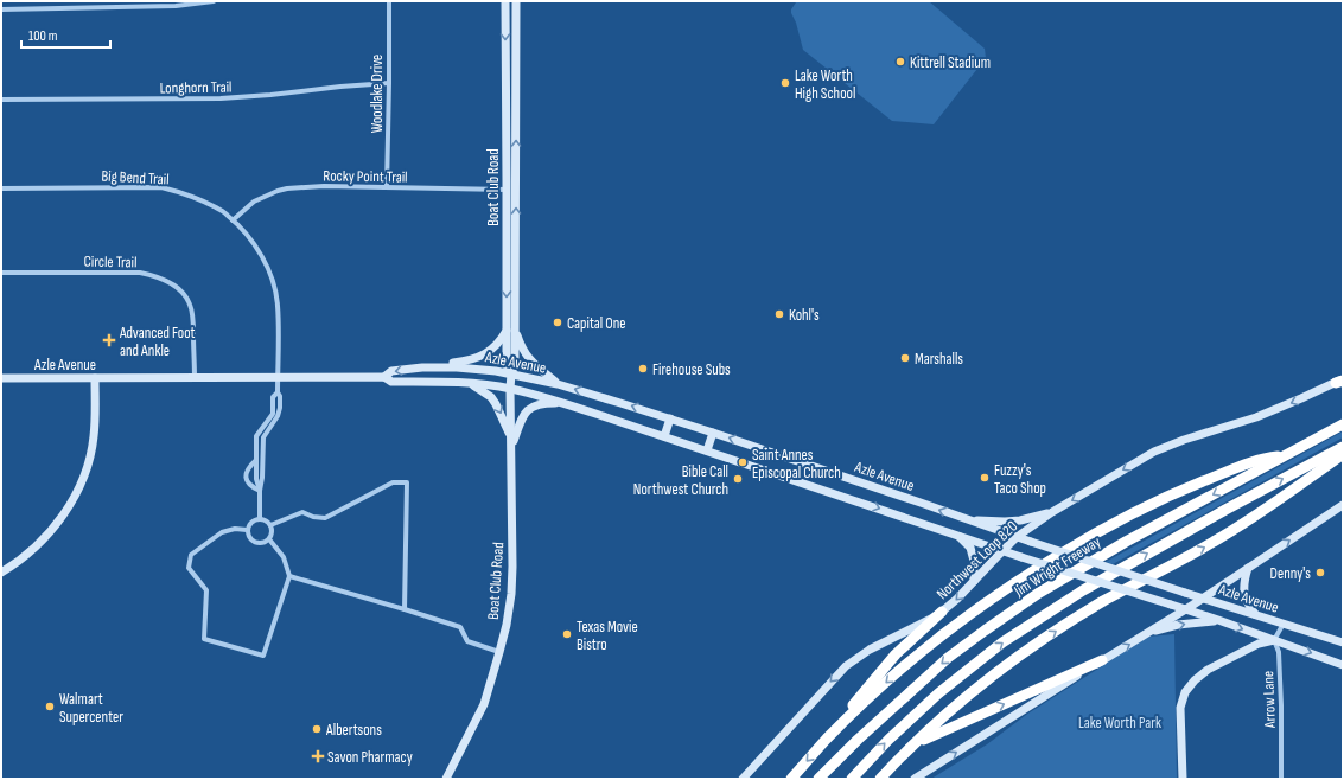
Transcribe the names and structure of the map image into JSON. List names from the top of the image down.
{
  "streets": {
    "highway": ["Jim Wright Freeway"],
    "main road": ["Boat Club Road", "Azle Avenue", "Northwest Loop 820"],
    "street": [
      "Longhorn Trail",
      "Woodlake Drive",
      "Rocky Point Trail",
      "Big Bend Trail",
      "Circle Trail",
      "Arrow Lane"
    ]
  },
  "crossings": [
    ["Longhorn Trail", "Woodlake Drive"],
    ["Woodlake Drive", "Rocky Point Trail"],
    ["Rocky Point Trail", "Big Bend Trail"],
    ["Rocky Point Trail", "Boat Club Road"],
    ["Big Bend Trail", "Azle Avenue"],
    ["Boat Club Road", "Azle Avenue"],
    ["Circle Trail", "Azle Avenue"],
    ["Azle Avenue", "Northwest Loop 820"],
    ["Azle Avenue", "Arrow Lane"]
  ],
  "one_way": ["Northwest Loop 820"],
  "parks": ["Lake Worth Park"],
  "places": {
    "other": [
      "Kittrell Stadium",
      "Lake Worth High School",
      "Kohl's",
      "Capital One",
      "Marshalls",
      "Firehouse Subs",
      "Saint Annes Episcopal Church",
      "Fuzzy's Taco Shop",
      "Bible Call Northwest Church",
      "Denny's",
      "Texas Movie Bistro",
      "Walmart Supercenter",
      "Albertsons"
    ],
    "health": ["Advanced Foot and Ankle", "Savon Pharmacy"]
  },
  "scale_bar": "100 m"
}
